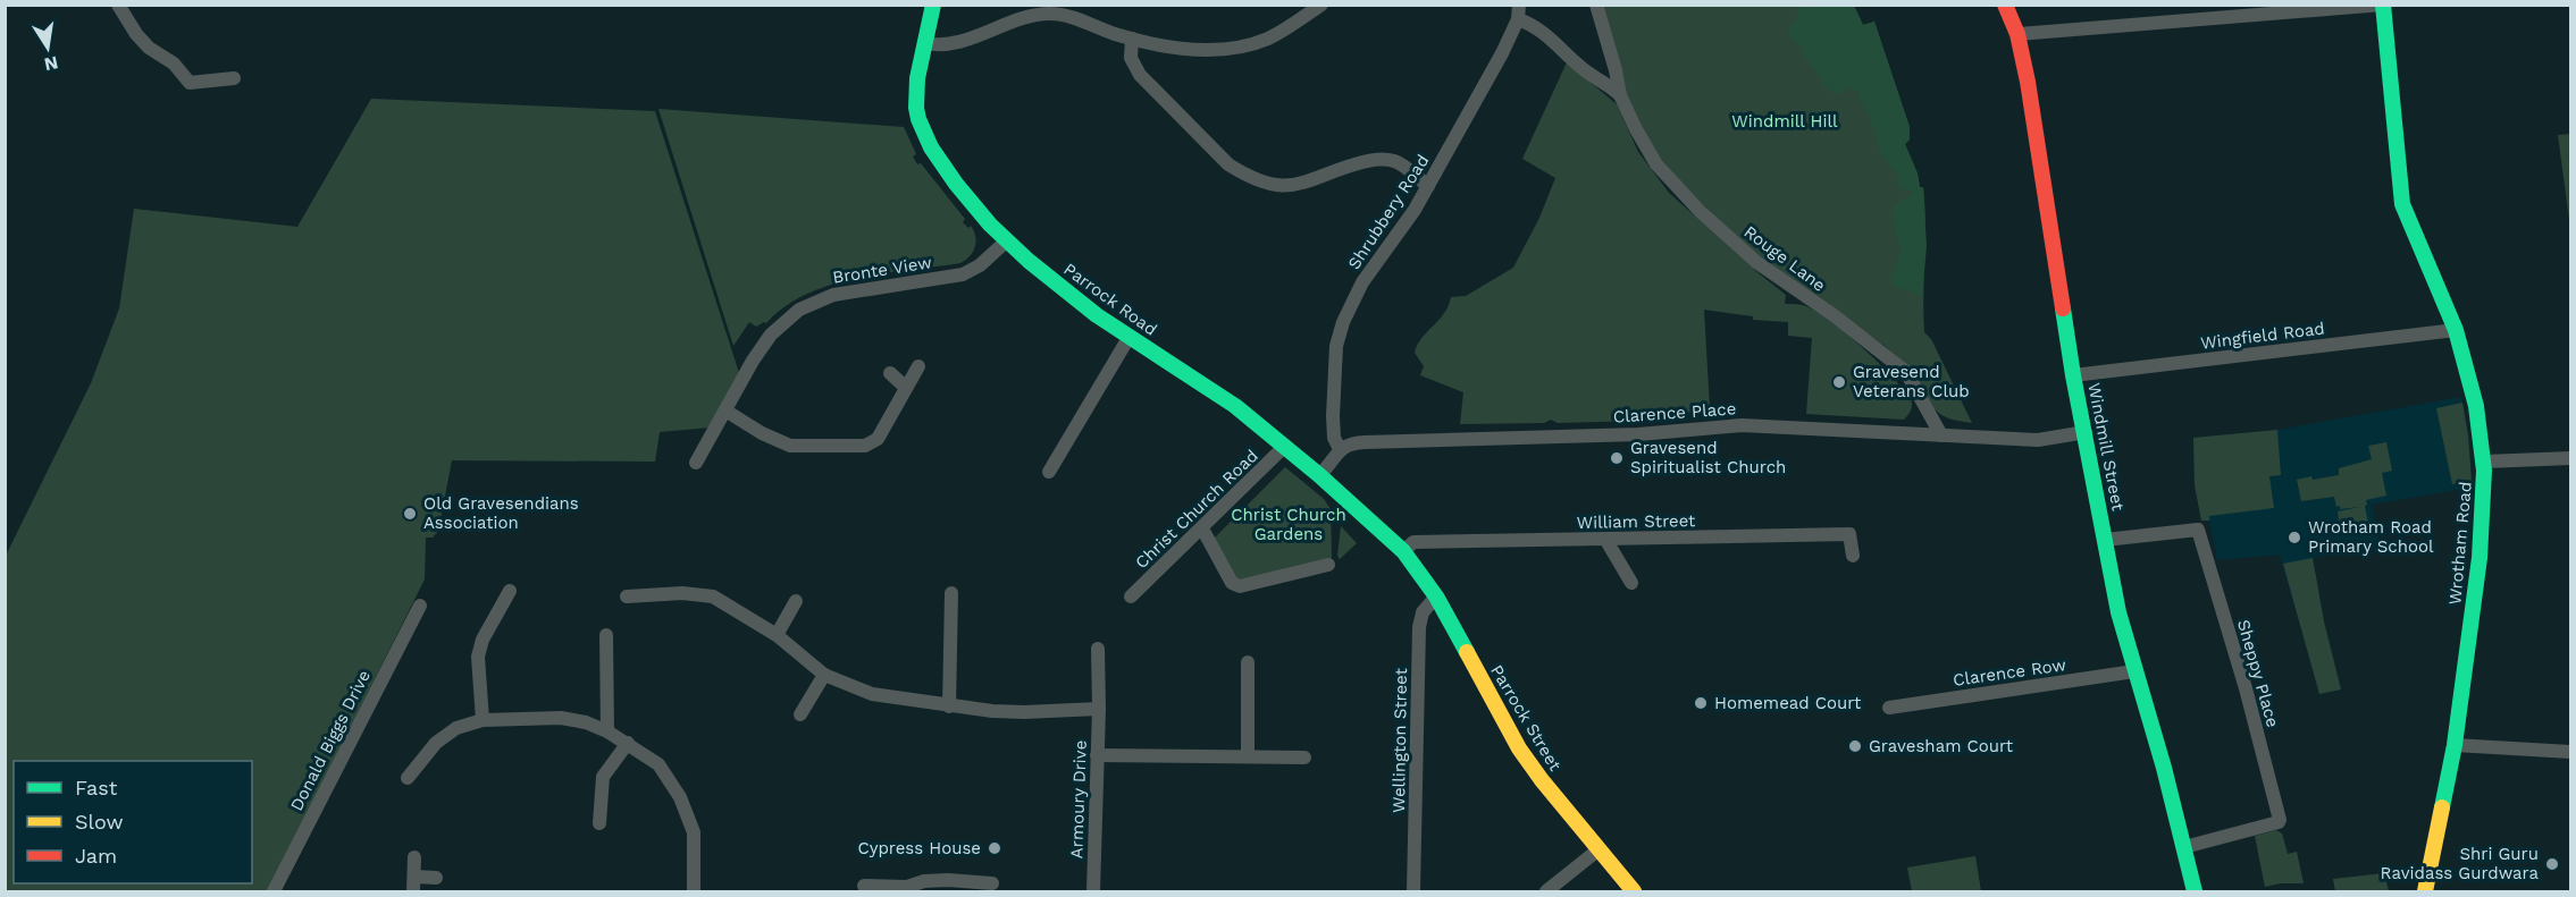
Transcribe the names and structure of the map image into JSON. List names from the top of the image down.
{
  "streets": {
    "street": [
      "Shrubbery Road",
      "Rouge Lane",
      "Bronte View",
      "Parrock Road",
      "Wingfield Road",
      "Clarence Place",
      "Windmill Street",
      "Christ Church Road",
      "William Street",
      "Wrotham Road",
      "Clarence Row",
      "Sheppy Place",
      "Parrock Street",
      "Donald Biggs Drive",
      "Wellington Street",
      "Armoury Drive"
    ]
  },
  "crossings": [
    ["Shrubbery Road", "Rouge Lane"],
    ["Shrubbery Road", "Clarence Place"],
    ["Rouge Lane", "Clarence Place"],
    ["Bronte View", "Parrock Road"],
    ["Parrock Road", "Christ Church Road"],
    ["Parrock Road", "William Street"],
    ["Parrock Road", "Parrock Street"],
    ["Wingfield Road", "Windmill Street"],
    ["Wingfield Road", "Wrotham Road"],
    ["Clarence Place", "Windmill Street"],
    ["Windmill Street", "Clarence Row"],
    ["Windmill Street", "Sheppy Place"],
    ["William Street", "Parrock Street"],
    ["Parrock Street", "Wellington Street"]
  ],
  "parks": ["Windmill Hill", "Christ Church Gardens"],
  "places": [
    "Gravesend Veterans Club",
    "Gravesend Spiritualist Church",
    "Old Gravesendians Association",
    "Wrotham Road Primary School",
    "Homemead Court",
    "Gravesham Court",
    "Cypress House",
    "Shri Guru Ravidass Gurdwara"
  ],
  "legend": ["Fast", "Slow", "Jam"],
  "north": "bottom"
}
